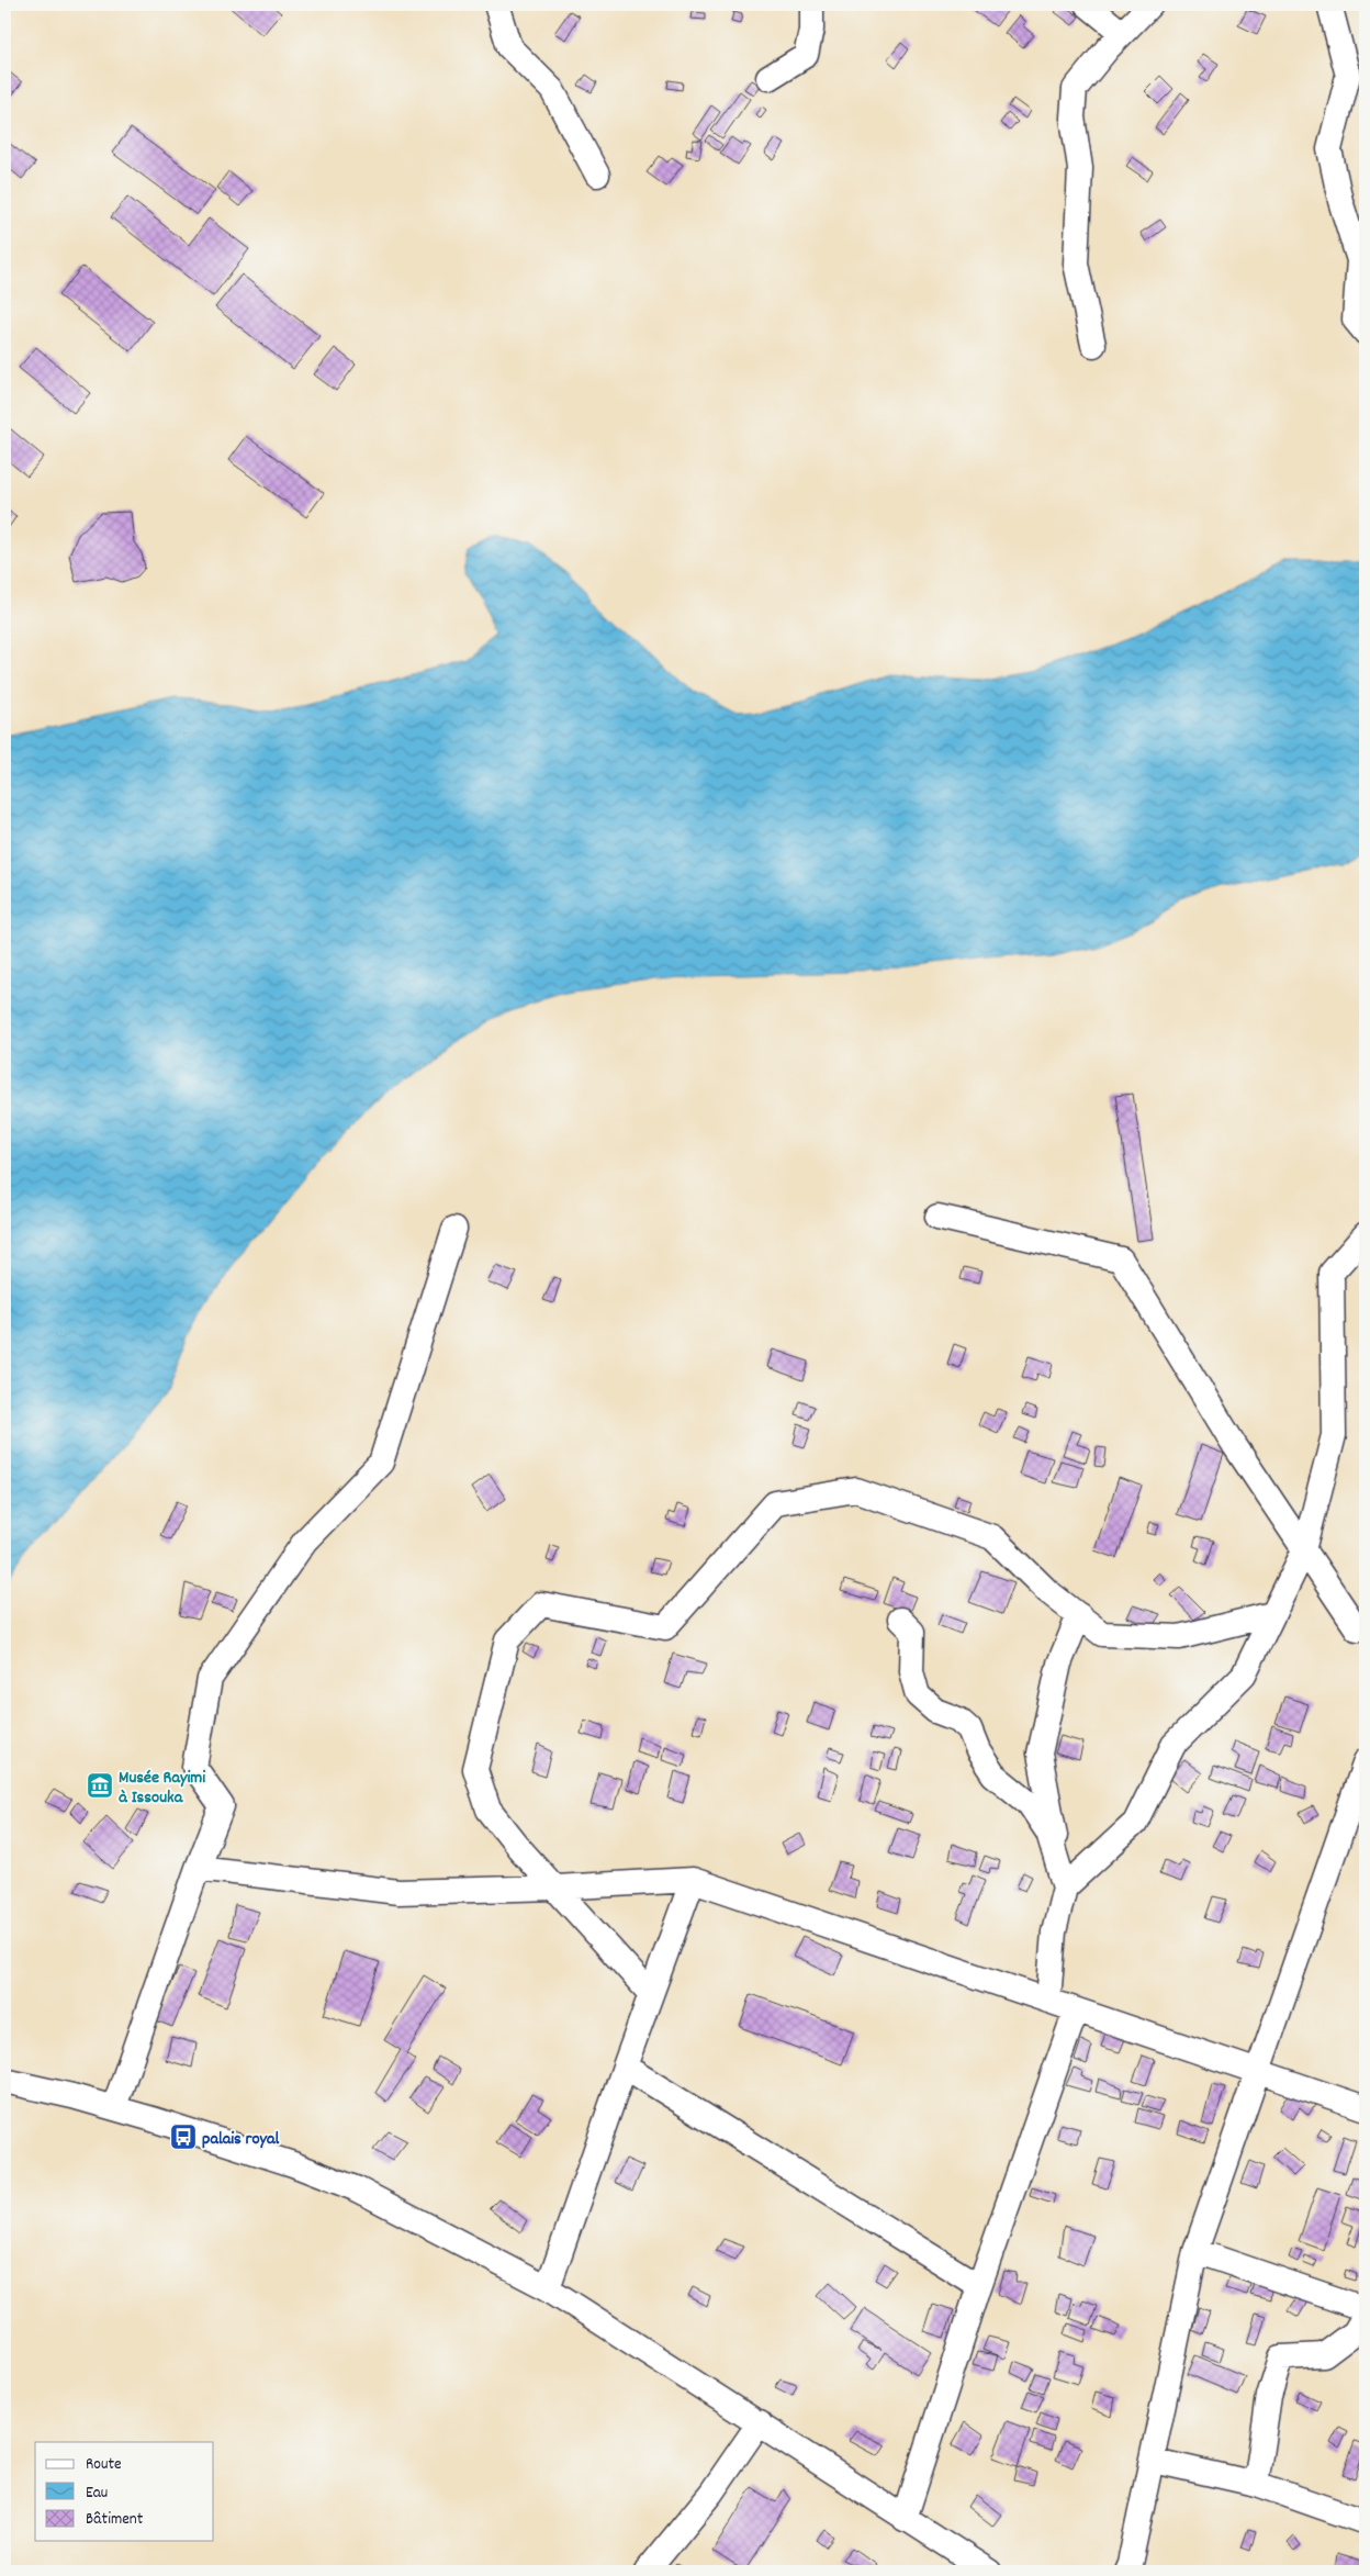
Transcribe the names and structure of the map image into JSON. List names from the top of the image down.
{
  "places": {
    "museum": ["Musée Rayimi à Issouka"],
    "bus stop": ["palais royal"]
  },
  "legend": ["Route", "Eau", "Bâtiment"]
}
